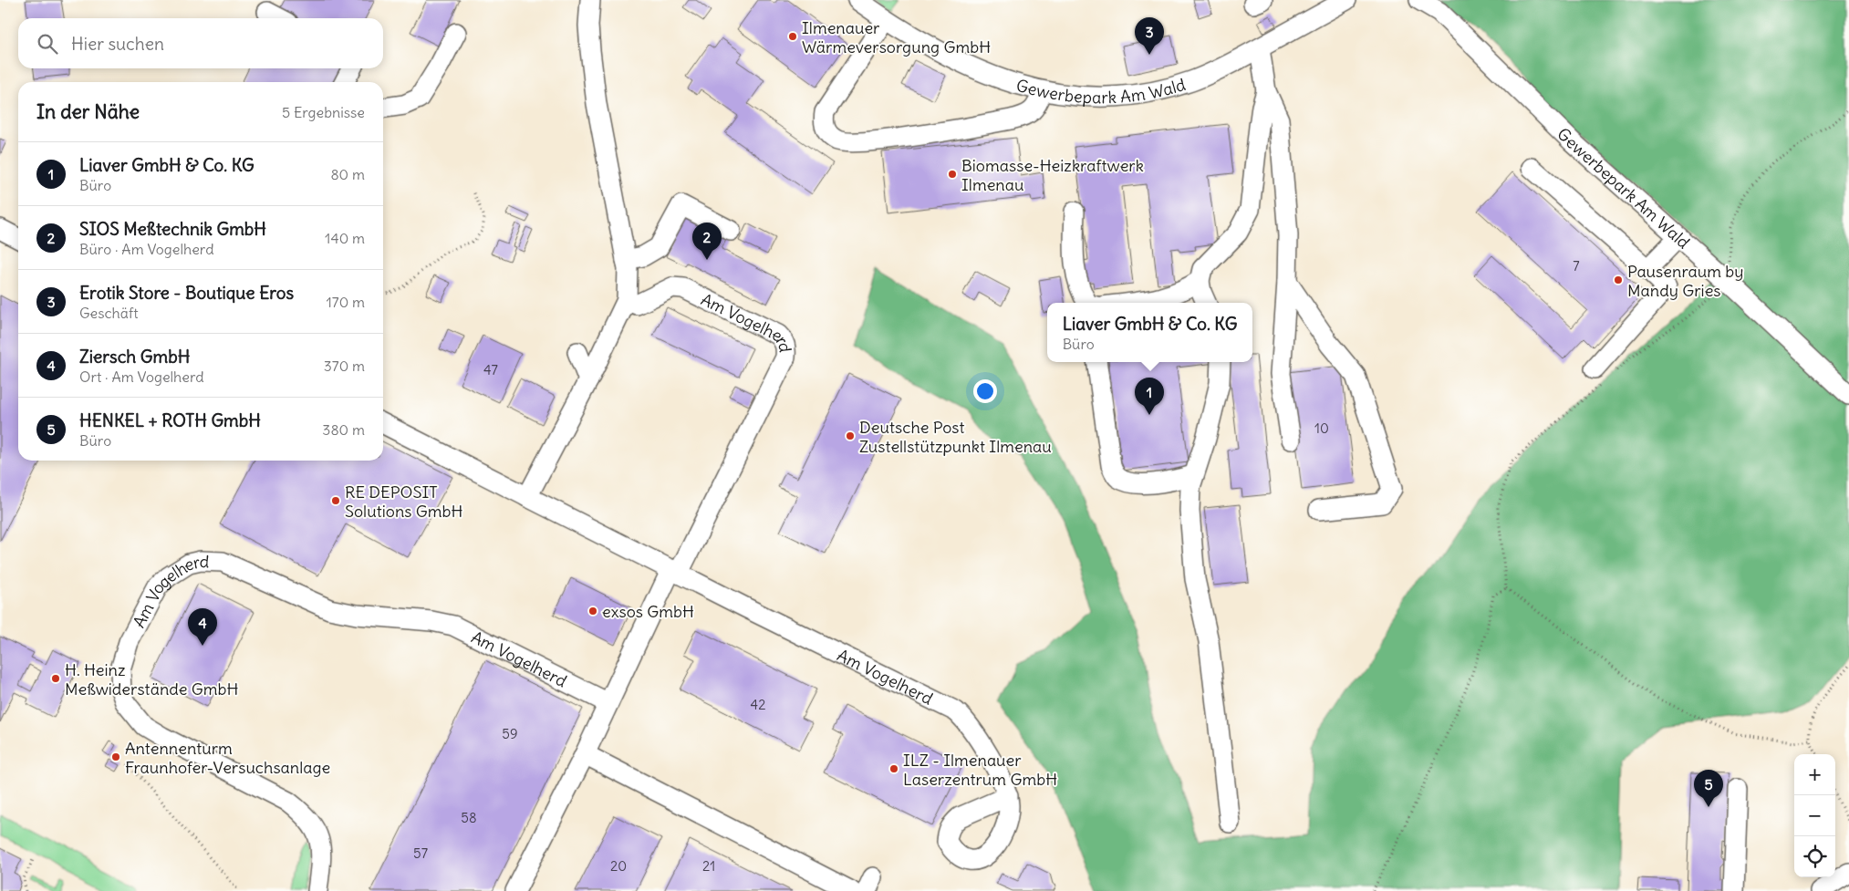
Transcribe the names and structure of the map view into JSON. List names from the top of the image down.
{
  "streets": {
    "street": ["Gewerbepark Am Wald", "Am Vogelherd"]
  },
  "places": [
    "Ilmenauer Wärmeversorgung GmbH",
    "Biomasse-Heizkraftwerk Ilmenau",
    "Pausenraum by Mandy Gries",
    "Deutsche Post Zustellstützpunkt Ilmenau",
    "RE DEPOSIT Solutions GmbH",
    "exsos GmbH",
    "H. Heinz Meßwiderstände GmbH",
    "Antennenturm Fraunhofer-Versuchsanlage",
    "ILZ - Ilmenauer Laserzentrum GmbH"
  ],
  "house_numbers": [
    "7",
    "47",
    "10",
    "42",
    "59",
    "58",
    "57",
    "20",
    "21"
  ],
  "page": {
    "pins": [
      "3",
      "2",
      "1",
      "4",
      "5"
    ],
    "search": "Hier suchen",
    "heading": ["In der Nähe", "5 Ergebnisse"],
    "list": [
      {
        "mark": "1",
        "name": "Liaver GmbH & Co. KG",
        "note": "Büro",
        "value": "80 m"
      },
      {
        "mark": "2",
        "name": "SIOS Meßtechnik GmbH",
        "note": "Büro · Am Vogelherd",
        "value": "140 m"
      },
      {
        "mark": "3",
        "name": "Erotik Store - Boutique Eros",
        "note": "Geschäft",
        "value": "170 m"
      },
      {
        "mark": "4",
        "name": "Ziersch GmbH",
        "note": "Ort · Am Vogelherd",
        "value": "370 m"
      },
      {
        "mark": "5",
        "name": "HENKEL + ROTH GmbH",
        "note": "Büro",
        "value": "380 m"
      }
    ],
    "popup": ["Liaver GmbH & Co. KG", "Büro"],
    "map_buttons": ["+", "−"]
  }
}
